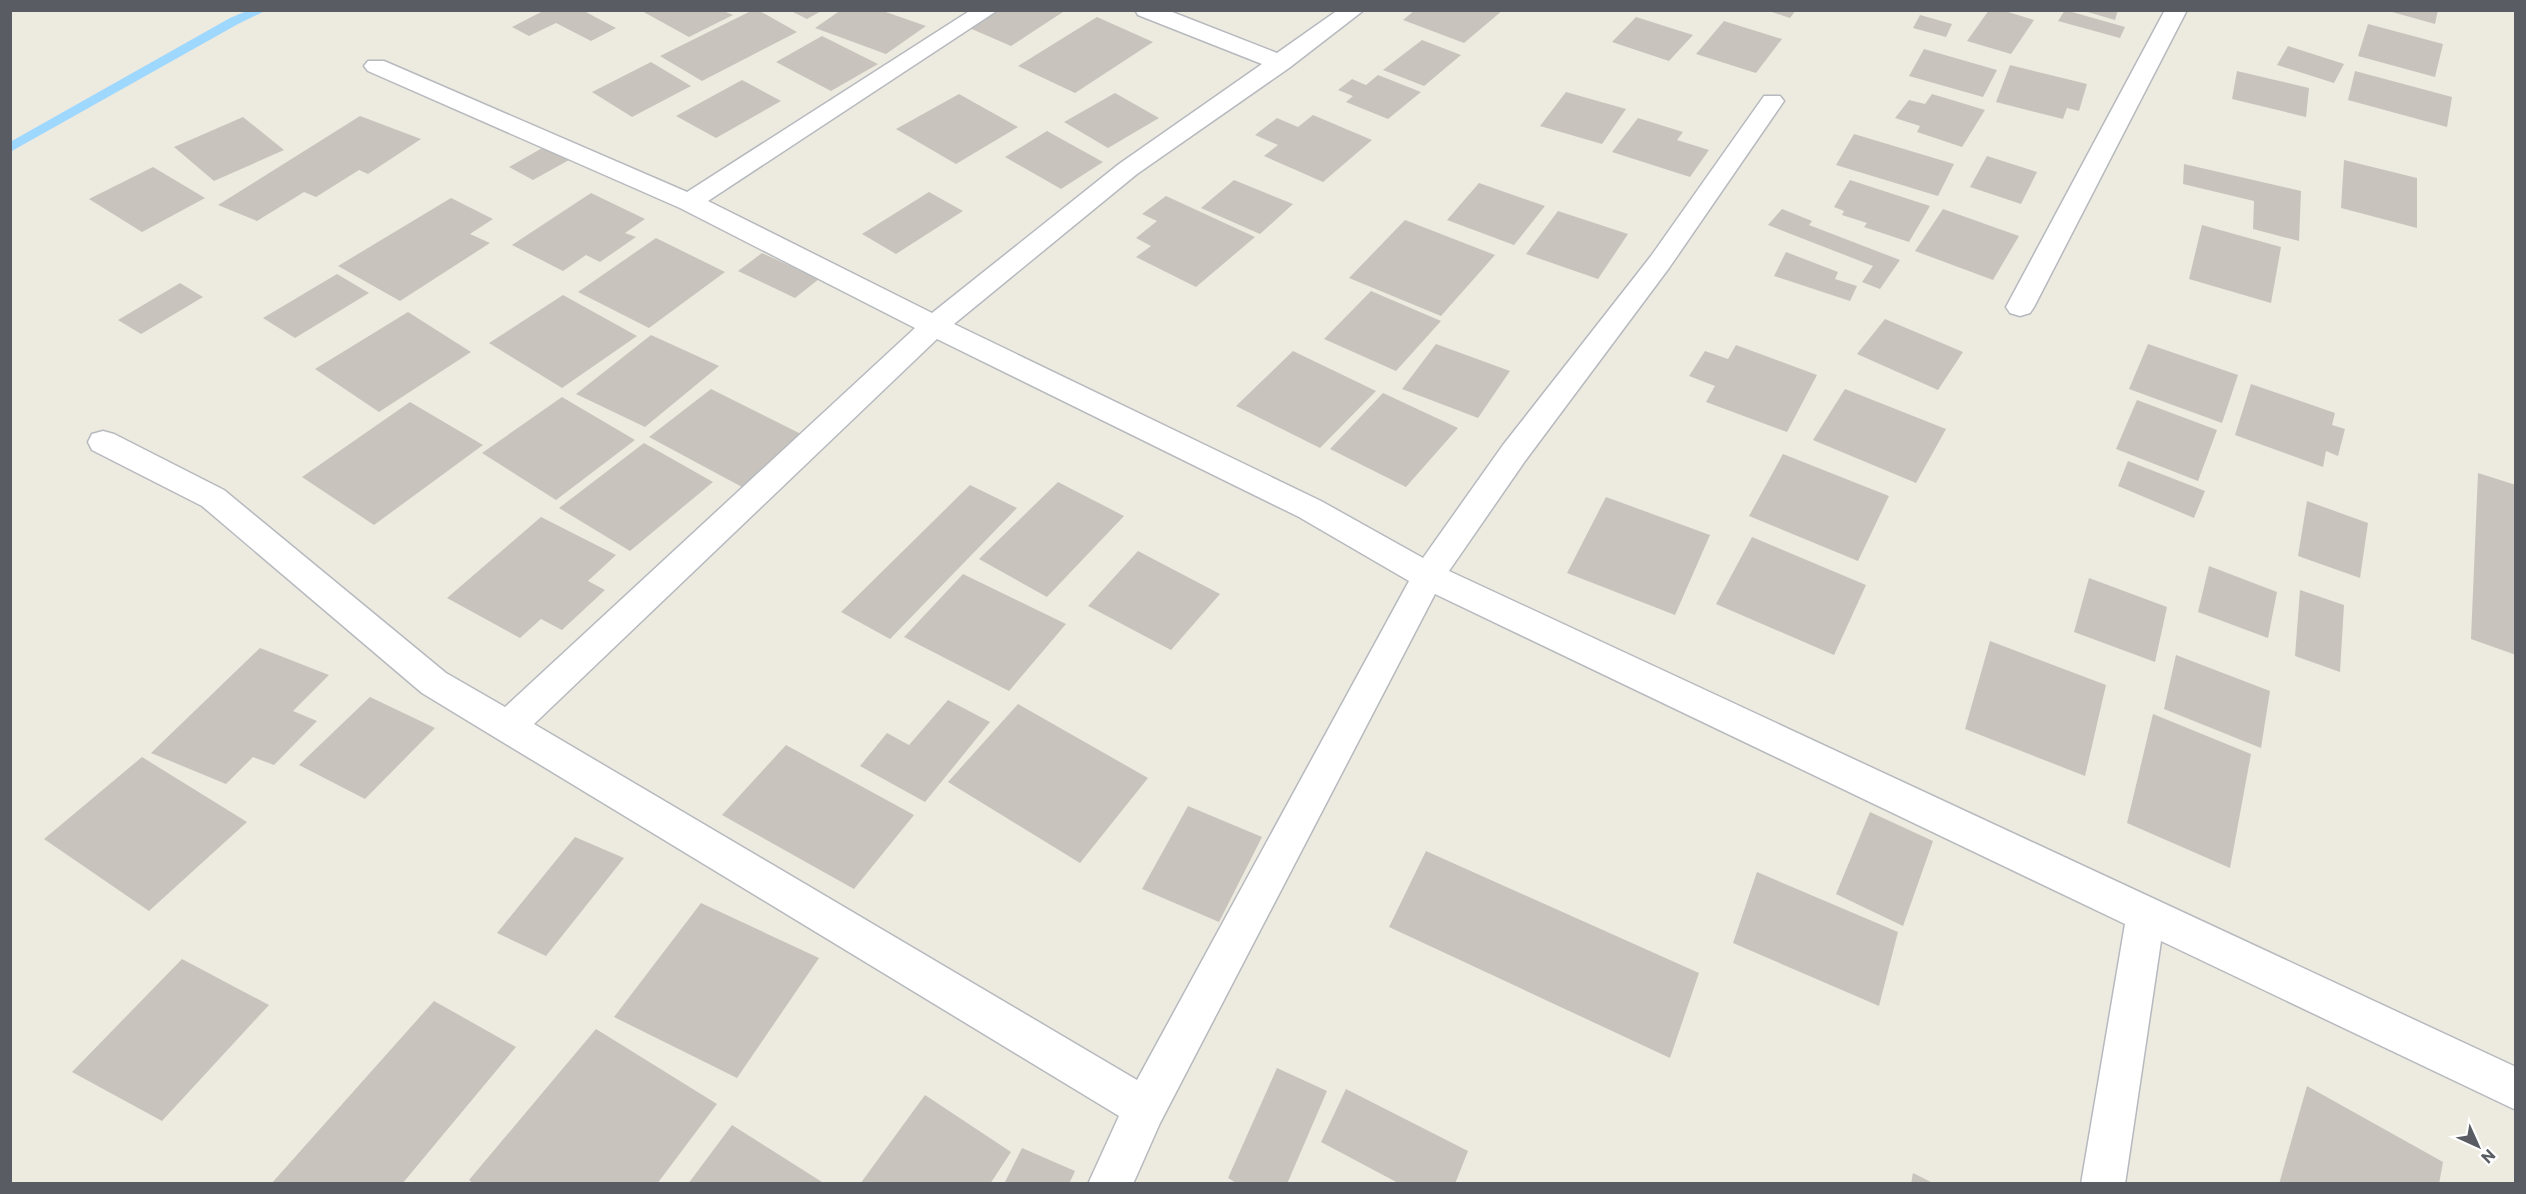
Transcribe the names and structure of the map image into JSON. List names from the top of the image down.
{
  "north": "bottom right"
}
